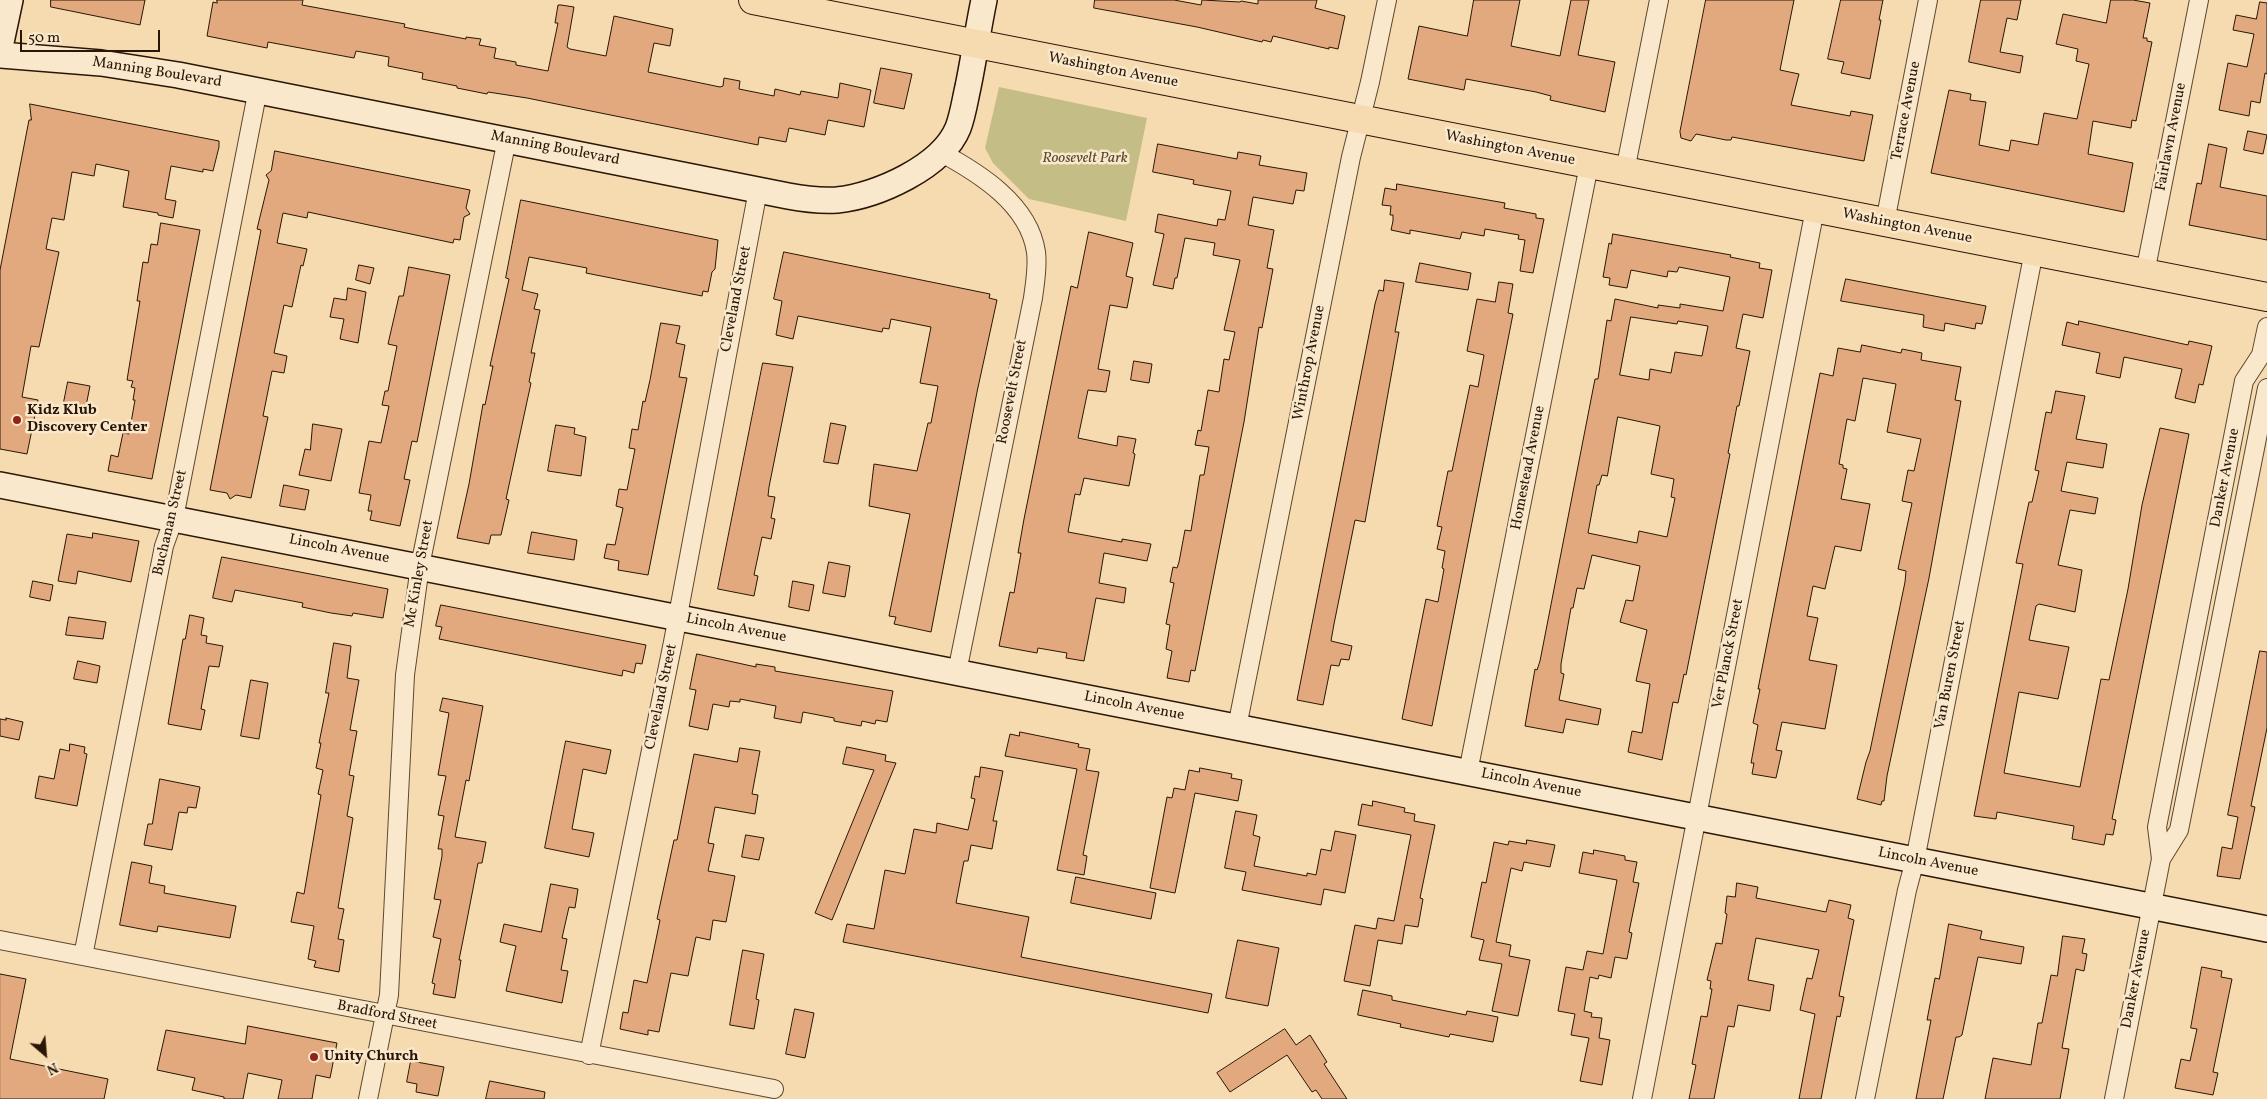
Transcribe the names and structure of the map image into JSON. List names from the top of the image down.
{
  "streets": {
    "main road": ["Washington Avenue"],
    "street": [
      "Manning Boulevard",
      "Terrace Avenue",
      "Fairlawn Avenue",
      "Cleveland Street",
      "Winthrop Avenue",
      "Roosevelt Street",
      "Homestead Avenue",
      "Danker Avenue",
      "Buchanan Street",
      "Lincoln Avenue",
      "Mc Kinley Street",
      "Ver Planck Street",
      "Van Buren Street",
      "Bradford Street"
    ]
  },
  "crossings": [
    ["Washington Avenue", "Manning Boulevard"],
    ["Washington Avenue", "Terrace Avenue"],
    ["Washington Avenue", "Fairlawn Avenue"],
    ["Washington Avenue", "Winthrop Avenue"],
    ["Washington Avenue", "Homestead Avenue"],
    ["Washington Avenue", "Ver Planck Street"],
    ["Washington Avenue", "Van Buren Street"],
    ["Manning Boulevard", "Cleveland Street"],
    ["Manning Boulevard", "Roosevelt Street"],
    ["Manning Boulevard", "Buchanan Street"],
    ["Manning Boulevard", "Mc Kinley Street"],
    ["Cleveland Street", "Lincoln Avenue"],
    ["Cleveland Street", "Bradford Street"],
    ["Winthrop Avenue", "Lincoln Avenue"],
    ["Roosevelt Street", "Lincoln Avenue"],
    ["Homestead Avenue", "Lincoln Avenue"],
    ["Danker Avenue", "Lincoln Avenue"],
    ["Buchanan Street", "Lincoln Avenue"],
    ["Buchanan Street", "Bradford Street"],
    ["Lincoln Avenue", "Mc Kinley Street"],
    ["Lincoln Avenue", "Ver Planck Street"],
    ["Lincoln Avenue", "Van Buren Street"],
    ["Mc Kinley Street", "Bradford Street"]
  ],
  "parks": ["Roosevelt Park"],
  "places": ["Kidz Klub Discovery Center", "Unity Church"],
  "scale_bar": "50 m",
  "north": "bottom right"
}
